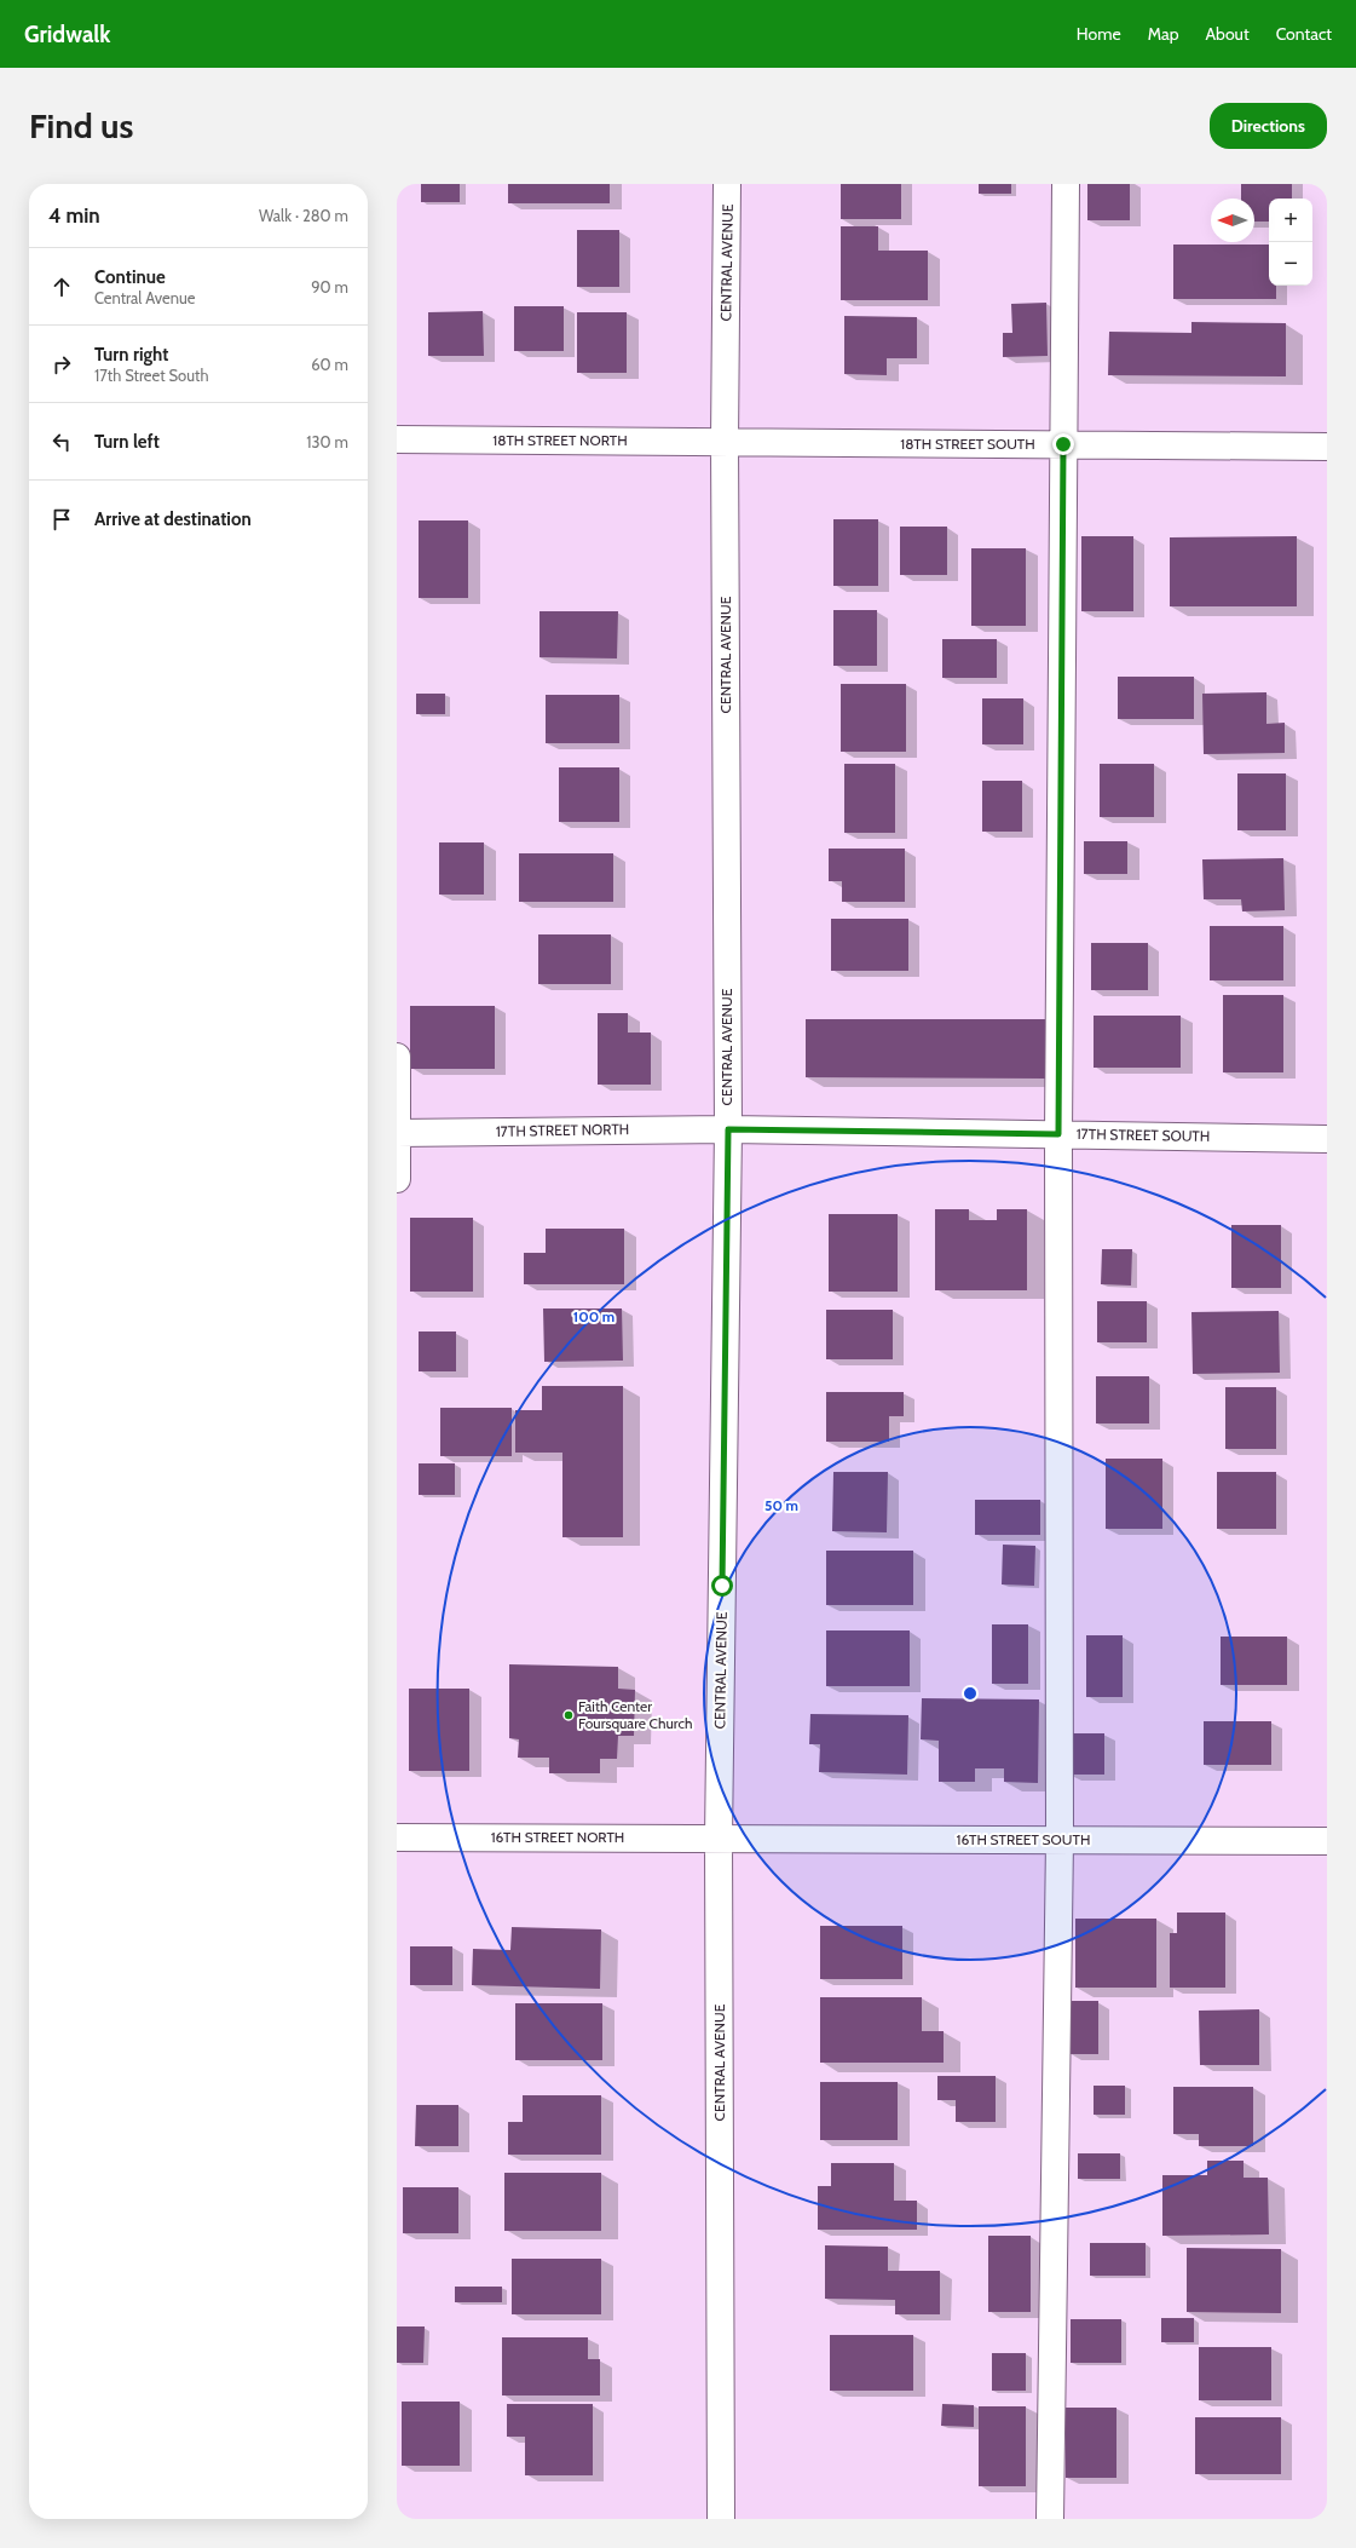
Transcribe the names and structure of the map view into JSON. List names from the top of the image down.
{
  "streets": {
    "street": [
      "CENTRAL AVENUE",
      "18TH STREET NORTH",
      "18TH STREET SOUTH",
      "17TH STREET NORTH",
      "17TH STREET SOUTH",
      "16TH STREET NORTH",
      "16TH STREET SOUTH"
    ]
  },
  "crossings": [
    ["CENTRAL AVENUE", "18TH STREET NORTH"],
    ["CENTRAL AVENUE", "18TH STREET SOUTH"],
    ["CENTRAL AVENUE", "17TH STREET NORTH"],
    ["CENTRAL AVENUE", "17TH STREET SOUTH"],
    ["CENTRAL AVENUE", "16TH STREET NORTH"],
    ["CENTRAL AVENUE", "16TH STREET SOUTH"],
    ["18TH STREET NORTH", "18TH STREET SOUTH"],
    ["17TH STREET NORTH", "17TH STREET SOUTH"],
    ["16TH STREET NORTH", "16TH STREET SOUTH"]
  ],
  "places": ["Faith Center Foursquare Church"],
  "north": "left",
  "page": {
    "header": "Gridwalk",
    "nav": [
      "Home",
      "Map",
      "About",
      "Contact"
    ],
    "buttons": "Directions",
    "title": "Find us",
    "heading": ["4 min", "Walk · 280 m"],
    "map_buttons": ["+", "−"],
    "list": [
      ["Continue", "Central Avenue", "90 m"],
      ["Turn right", "17th Street South", "60 m"],
      ["Turn left", "130 m"],
      "Arrive at destination"
    ]
  },
  "rings": ["100 m", "50 m"]
}
